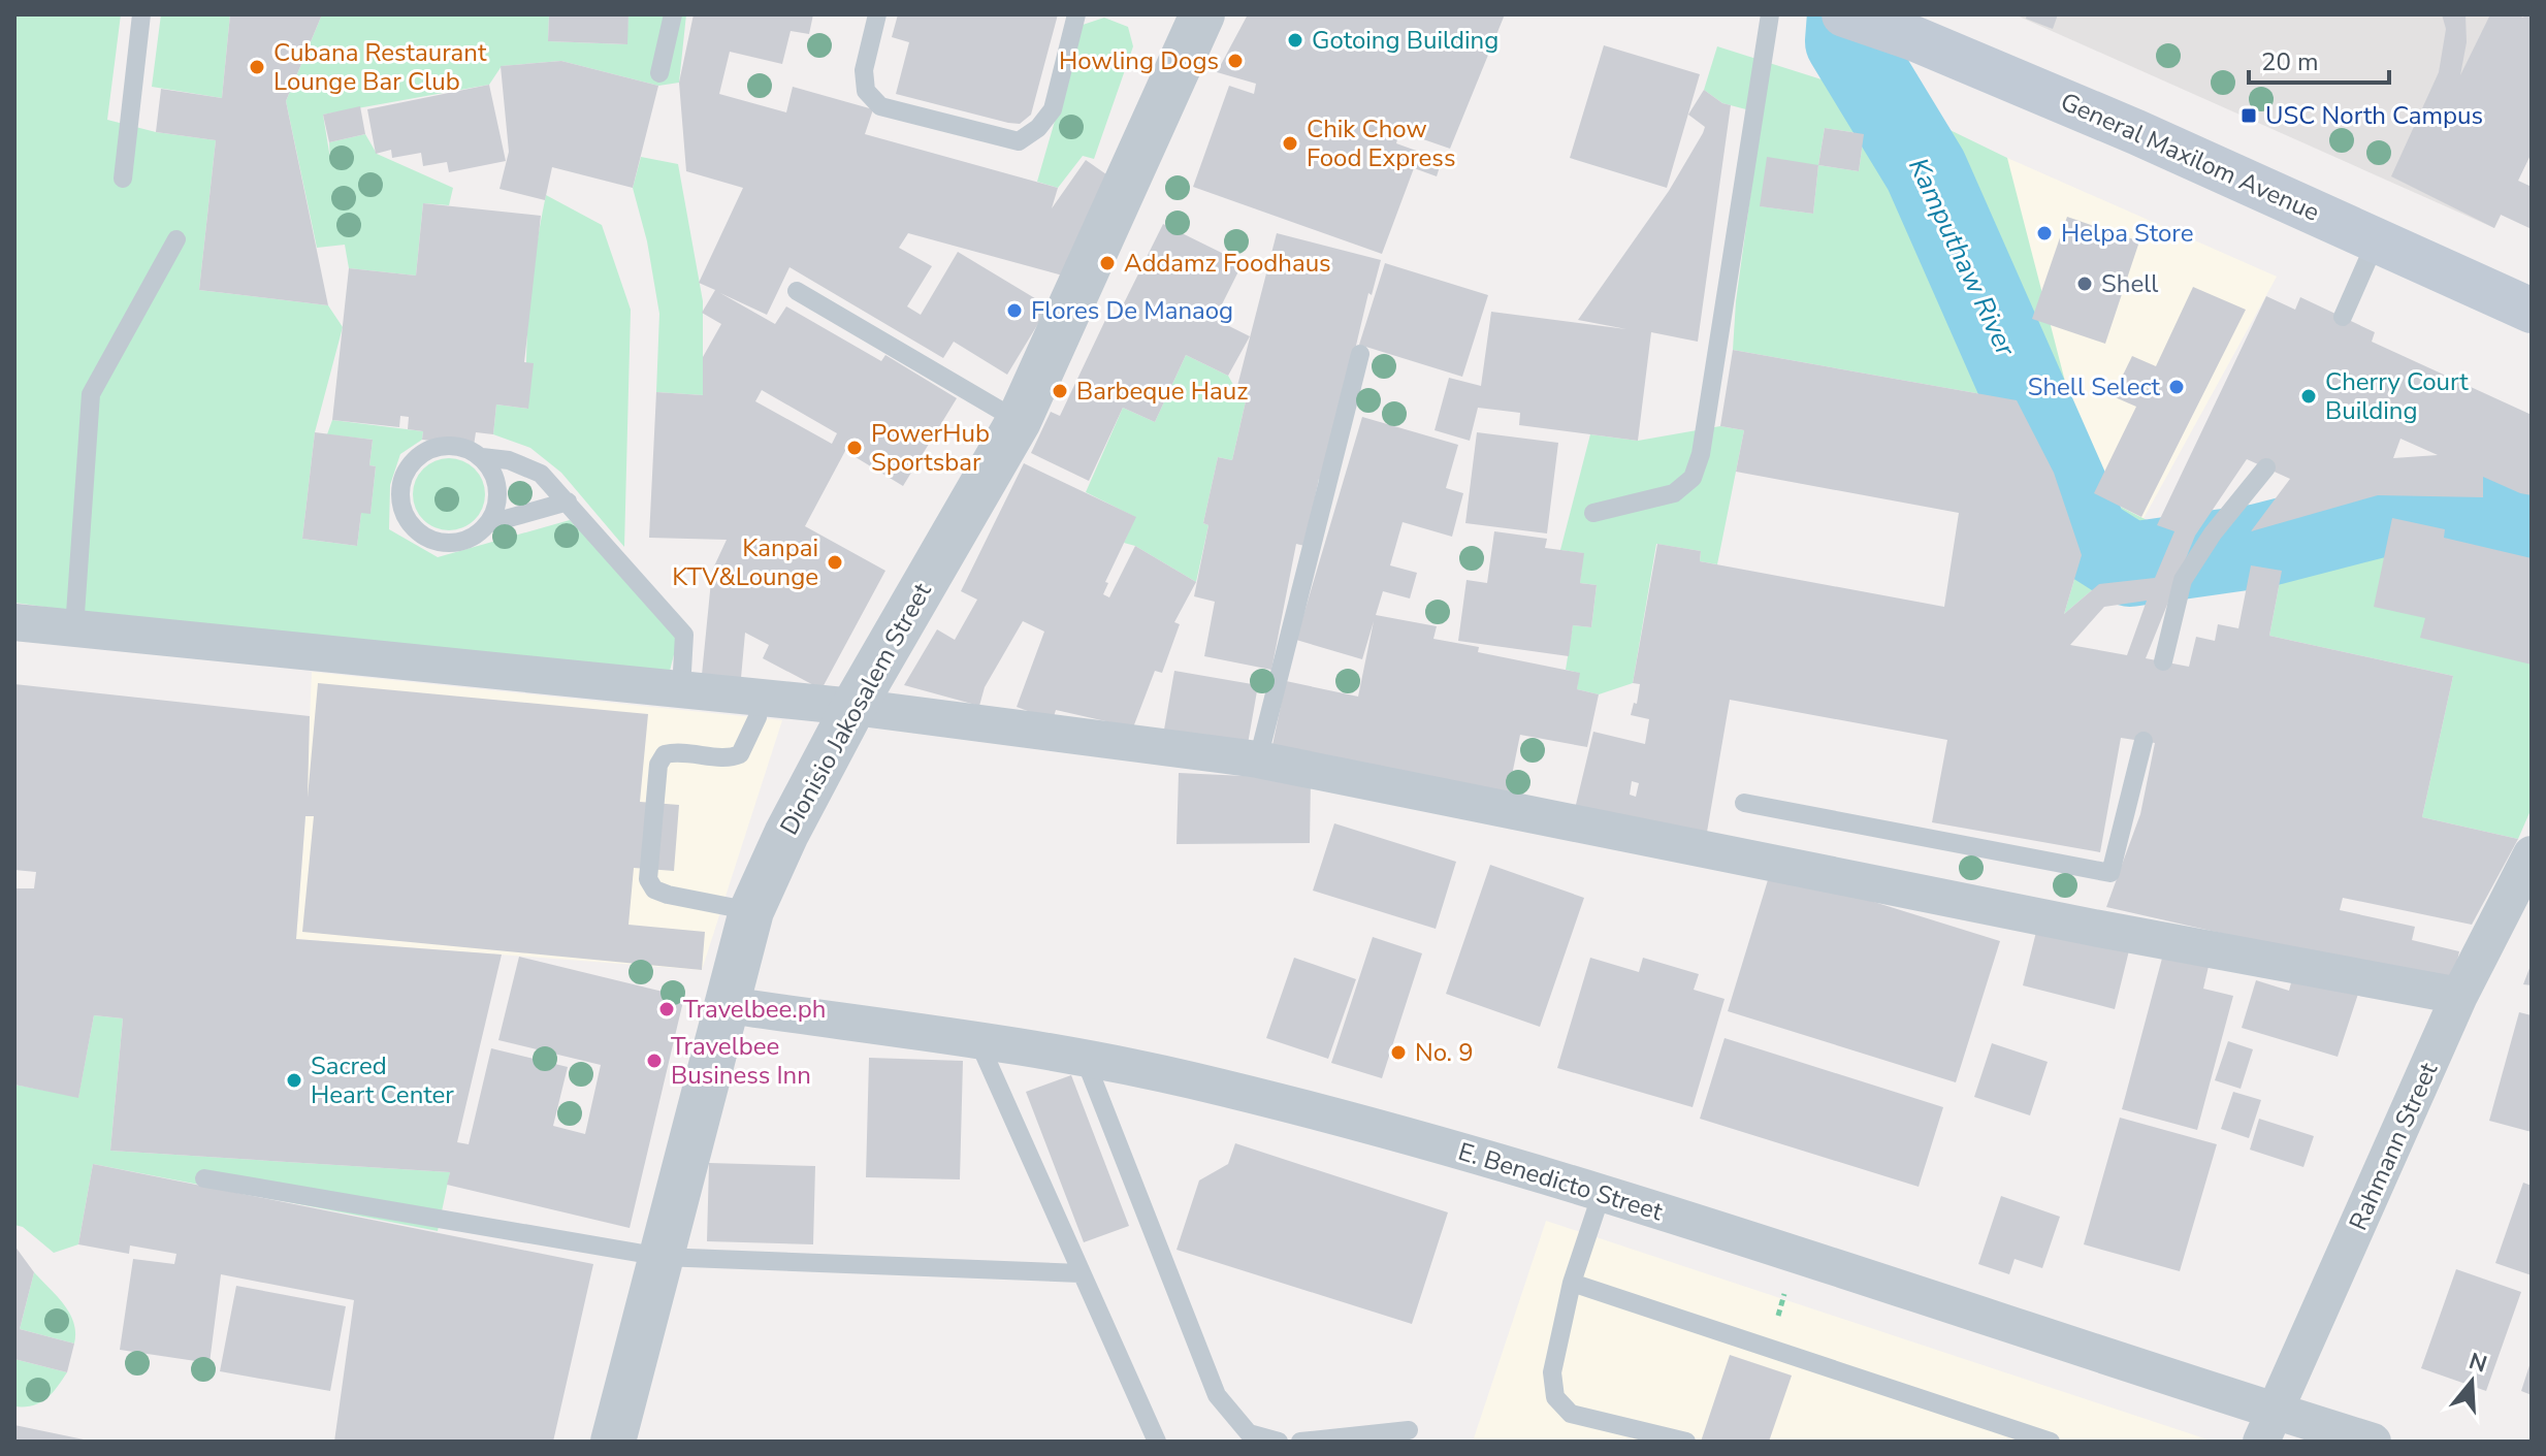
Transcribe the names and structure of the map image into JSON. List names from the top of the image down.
{
  "streets": {
    "main road": ["General Maxilom Avenue"],
    "street": ["Dionisio Jakosalem Street", "Rahmann Street", "E. Benedicto Street"]
  },
  "crossings": [
    ["Dionisio Jakosalem Street", "E. Benedicto Street"],
    ["Rahmann Street", "E. Benedicto Street"]
  ],
  "water": ["Kamputhaw River"],
  "places": {
    "other": [
      "Gotoing Building",
      "Howling Dogs",
      "Cubana Restaurant Lounge Bar Club",
      "Chik Chow Food Express",
      "Helpa Store",
      "Addamz Foodhaus",
      "Shell",
      "Flores De Manaog",
      "Shell Select",
      "Barbeque Hauz",
      "Cherry Court Building",
      "PowerHub Sportsbar",
      "Kanpai KTV&Lounge",
      "Travelbee.ph",
      "No. 9",
      "Travelbee Business Inn",
      "Sacred Heart Center"
    ],
    "transit": ["USC North Campus"]
  },
  "scale_bar": "20 m",
  "north": "top"
}
